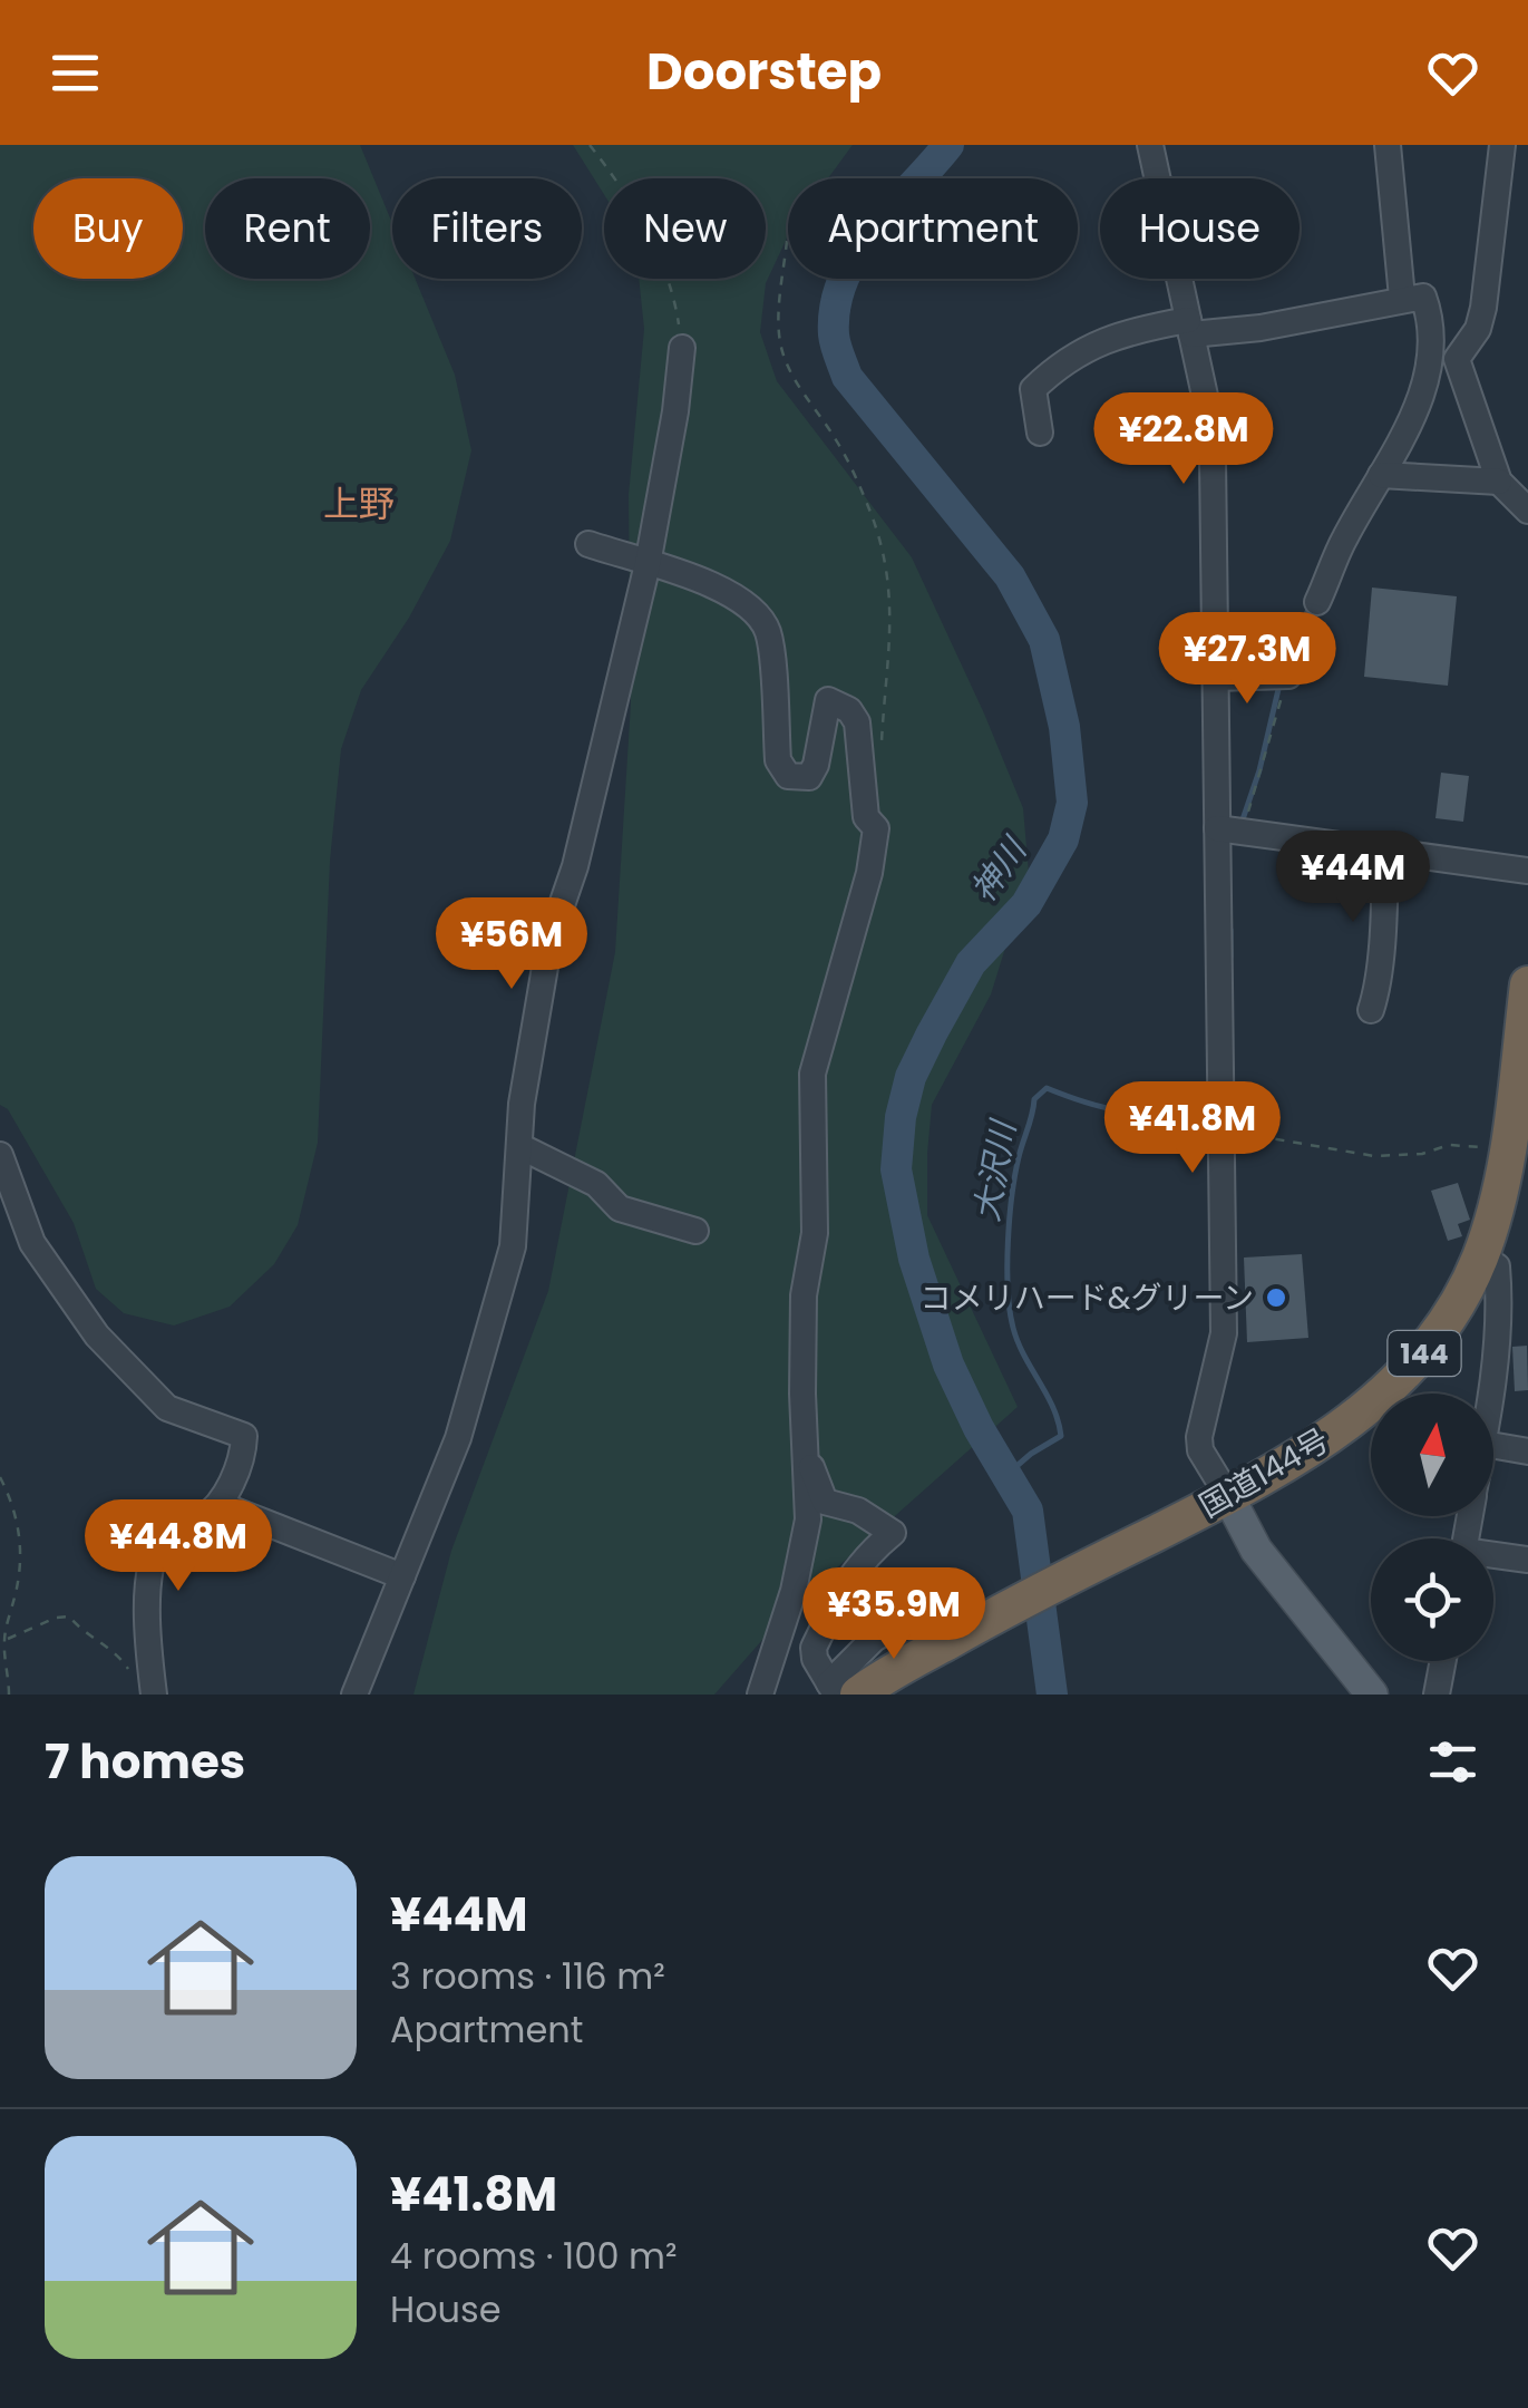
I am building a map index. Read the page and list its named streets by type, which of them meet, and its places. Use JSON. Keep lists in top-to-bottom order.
{
  "streets": {
    "highway": ["144", "国道144号"]
  },
  "districts": ["上野"],
  "water": ["神川", "大沢川"],
  "places": ["コメリハード&グリーン"],
  "north": "top",
  "page": {
    "header": "Doorstep",
    "chip": [
      "Buy",
      "Rent",
      "Filters",
      "New",
      "Apartment",
      "House"
    ],
    "price": [
      "¥22.8M",
      "¥27.3M",
      "¥44M",
      "¥56M",
      "¥41.8M",
      "¥44.8M",
      "¥35.9M"
    ],
    "heading": "7 homes",
    "list": [
      {
        "name": "¥44M",
        "note": "3 rooms · 116 m² · Apartment"
      },
      {
        "name": "¥41.8M",
        "note": "4 rooms · 100 m² · House"
      }
    ]
  }
}
